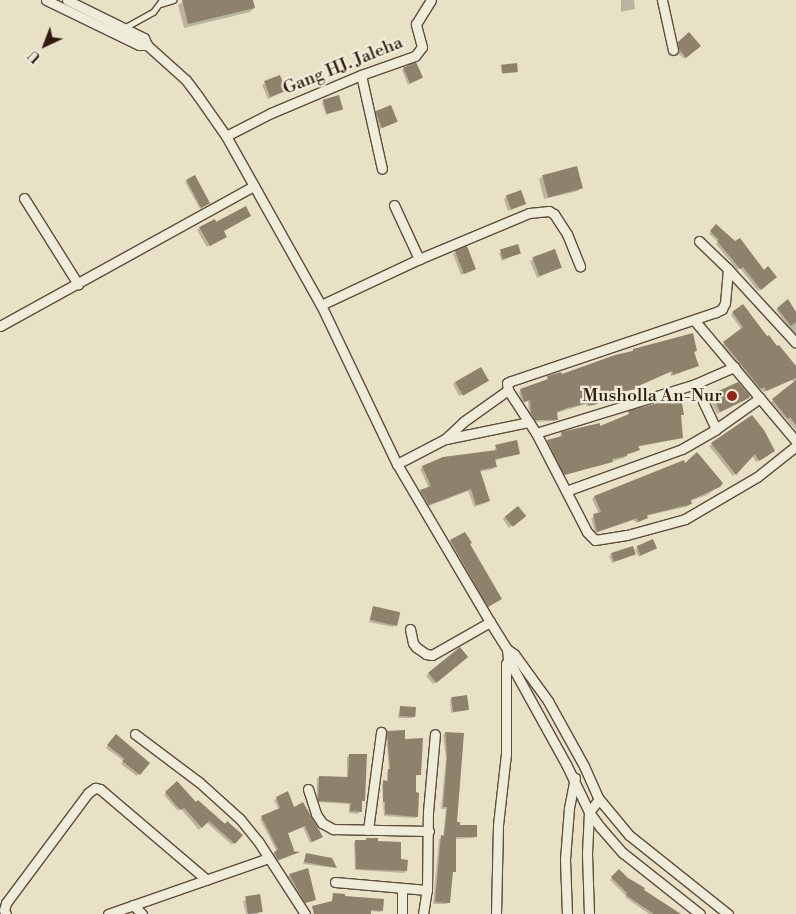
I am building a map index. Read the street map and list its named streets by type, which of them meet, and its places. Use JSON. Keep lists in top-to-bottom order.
{
  "streets": {
    "street": ["Gang HJ. Jaleha"]
  },
  "places": ["Musholla An-Nur"],
  "north": "bottom left"
}
